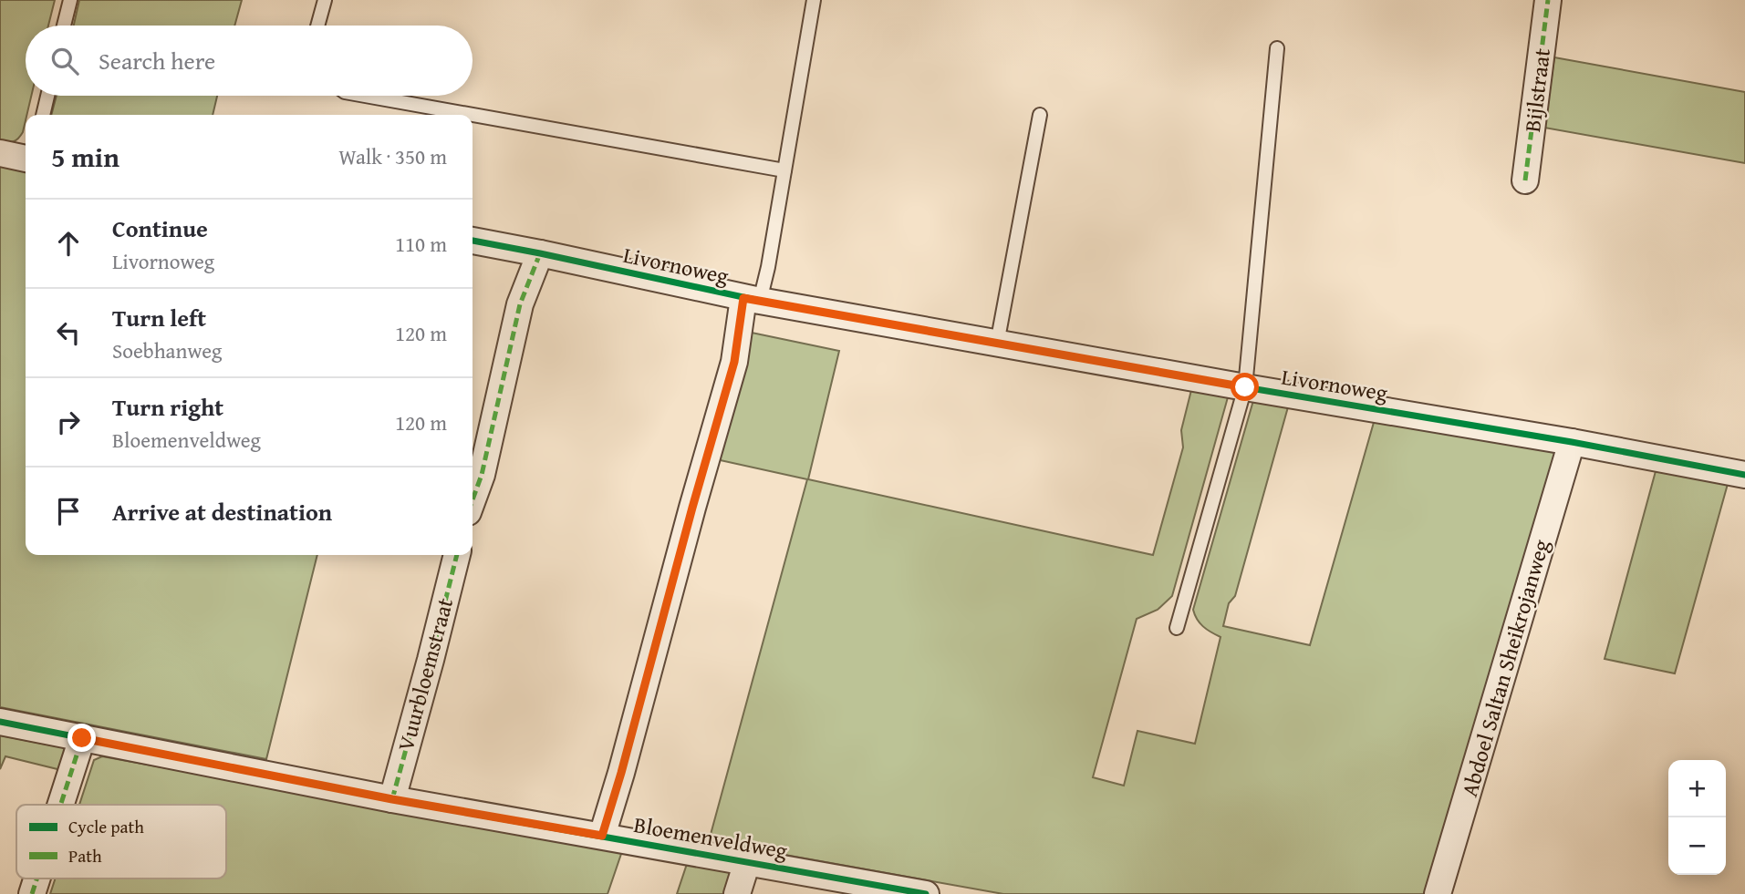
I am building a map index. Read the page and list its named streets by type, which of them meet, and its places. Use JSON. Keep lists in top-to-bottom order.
{
  "streets": {
    "street": [
      "Bijlstraat",
      "Livornoweg",
      "Abdoel Saltan Sheikrojanweg",
      "Vuurbloemstraat",
      "Bloemenveldweg"
    ]
  },
  "crossings": [
    ["Livornoweg", "Abdoel Saltan Sheikrojanweg"],
    ["Vuurbloemstraat", "Bloemenveldweg"]
  ],
  "legend": ["Cycle path", "Path"],
  "page": {
    "search": "Search here",
    "heading": ["5 min", "Walk · 350 m"],
    "list": [
      ["Continue", "Livornoweg", "110 m"],
      ["Turn left", "Soebhanweg", "120 m"],
      ["Turn right", "Bloemenveldweg", "120 m"],
      "Arrive at destination"
    ],
    "map_buttons": ["+", "−"]
  }
}
